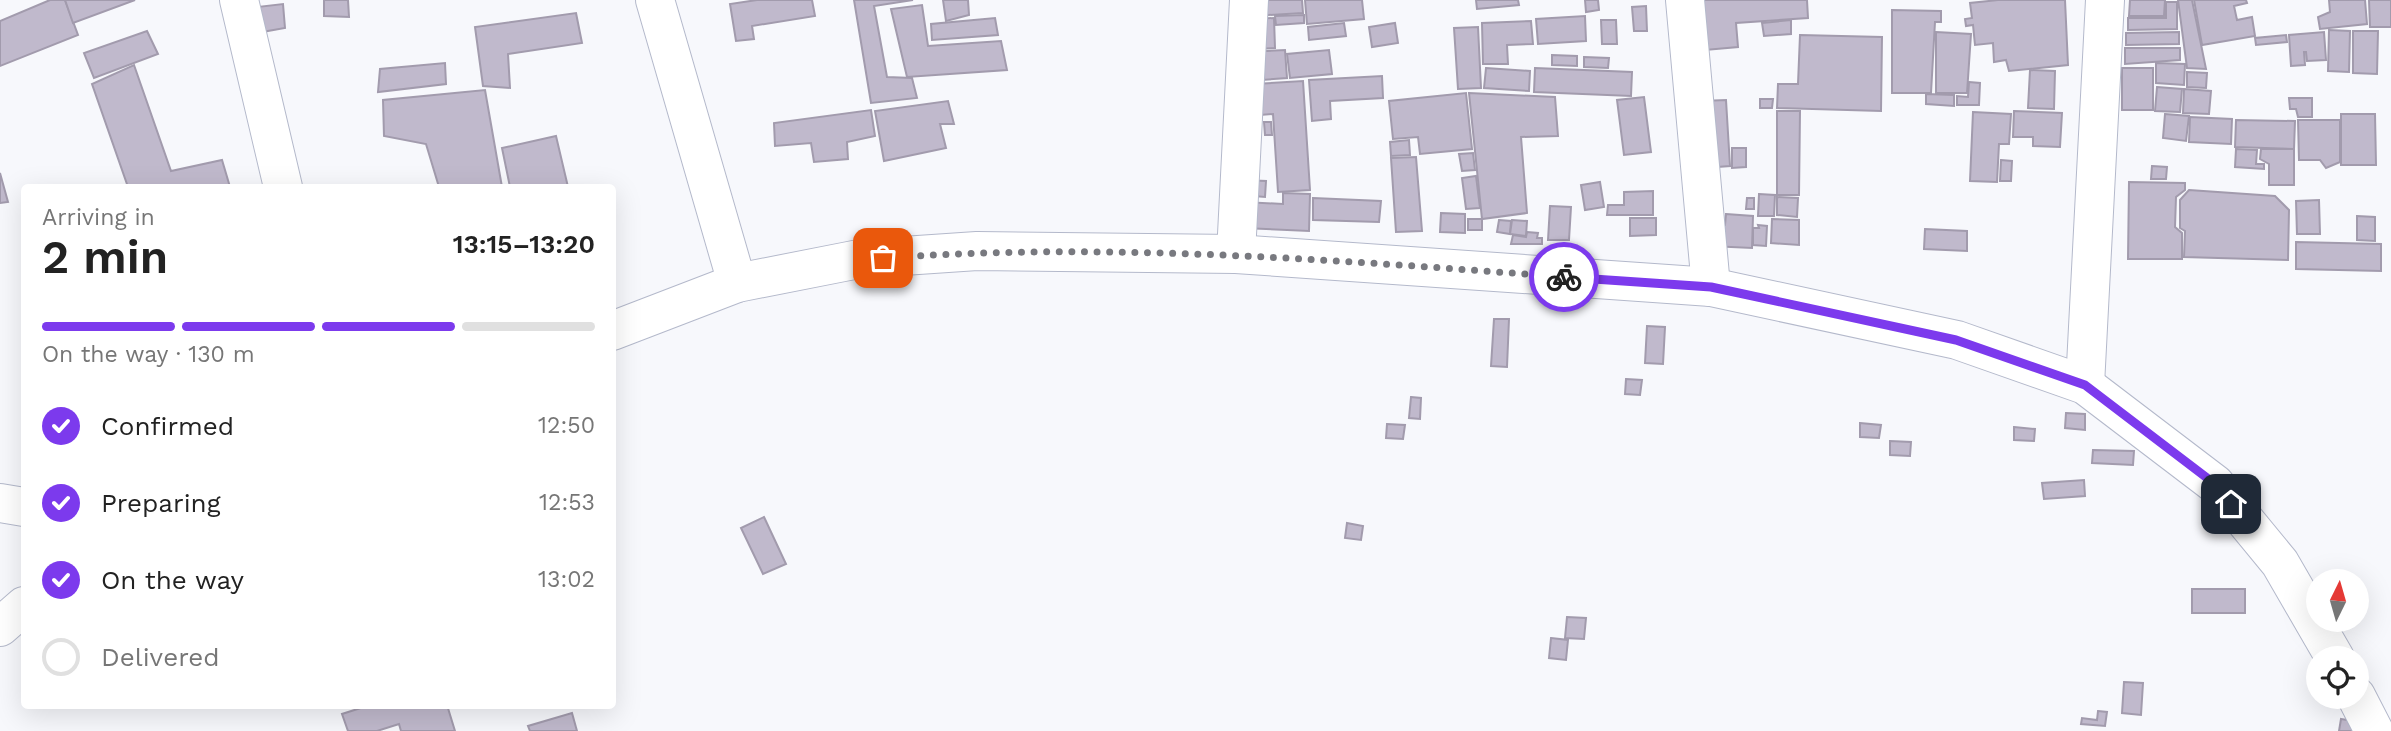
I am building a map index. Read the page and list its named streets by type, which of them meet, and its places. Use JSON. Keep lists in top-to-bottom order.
{
  "north": "top",
  "page": {
    "heading": ["2 min", "Arriving in", "13:15–13:20"],
    "bar": "On the way · 130 m",
    "list": [
      ["Confirmed", "12:50"],
      ["Preparing", "12:53"],
      ["On the way", "13:02"],
      "Delivered"
    ]
  }
}
